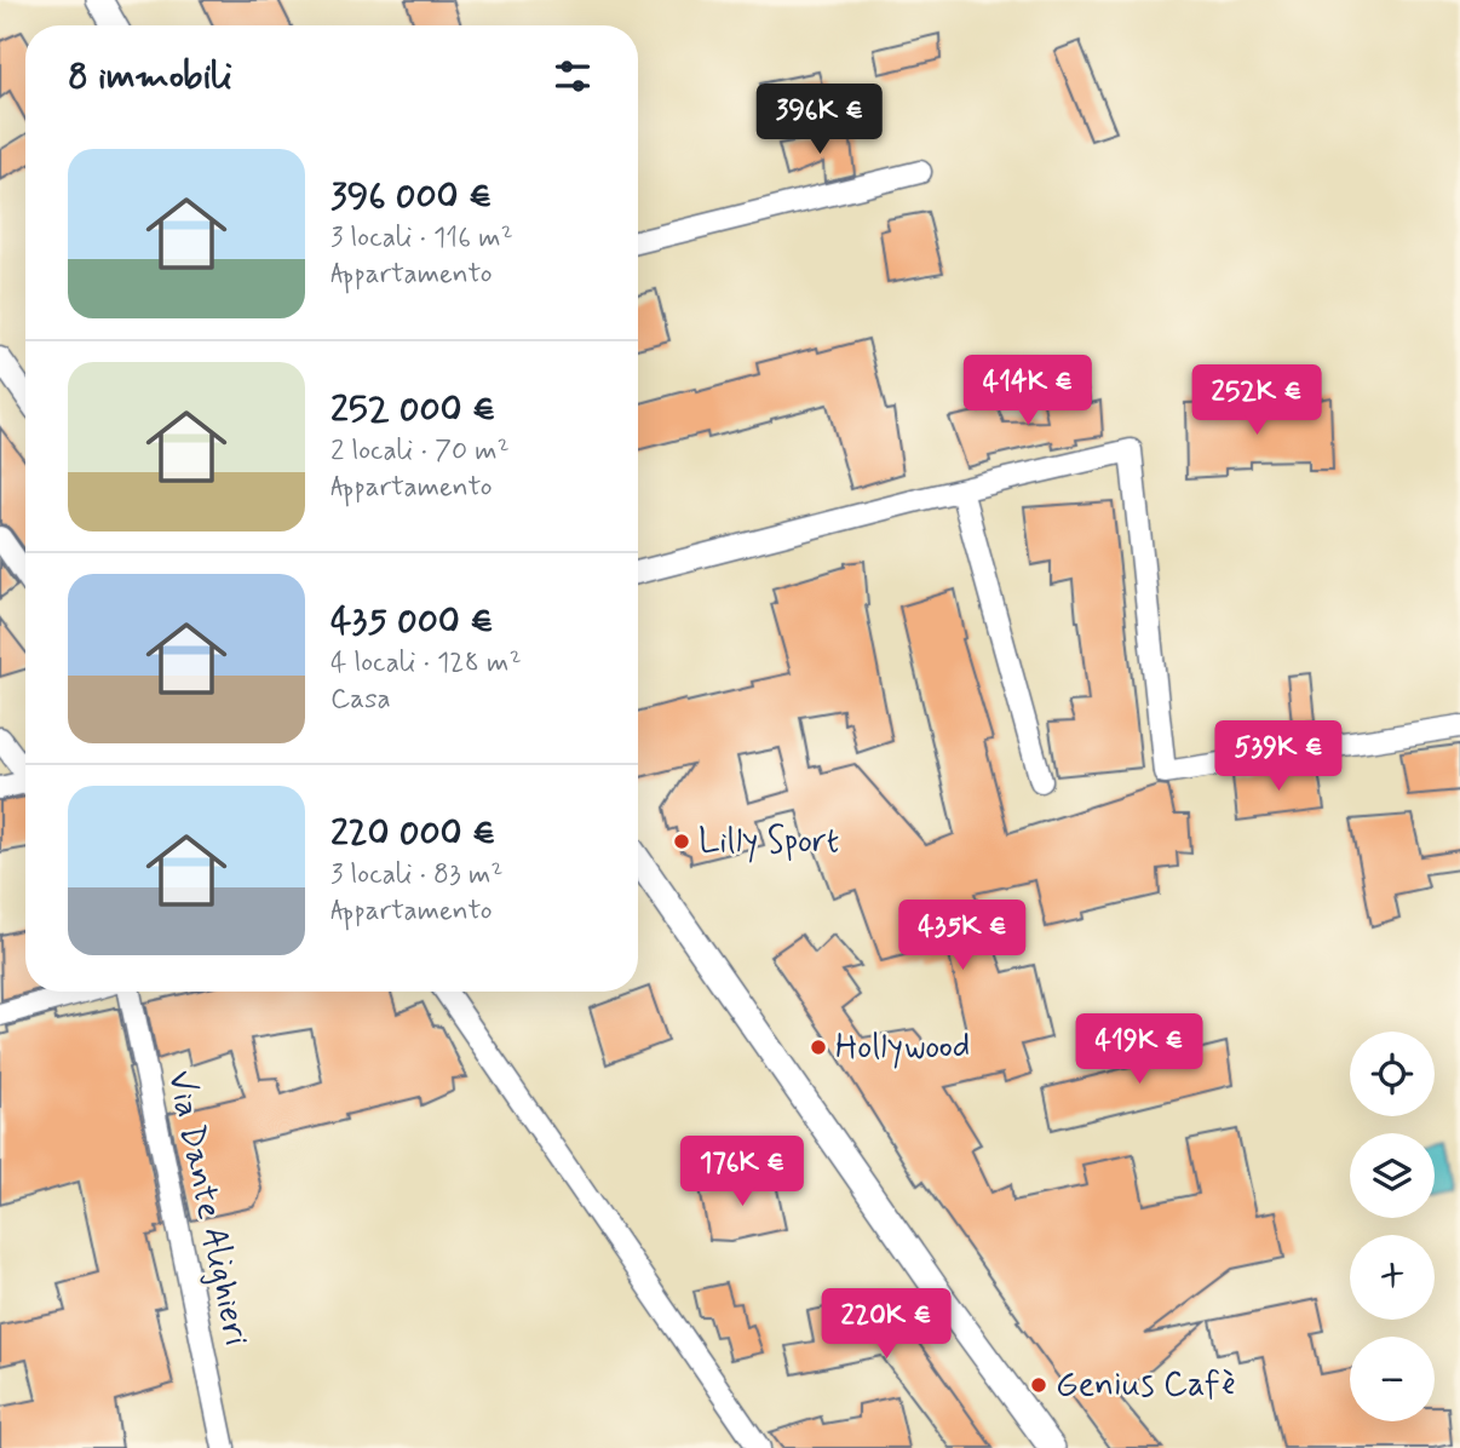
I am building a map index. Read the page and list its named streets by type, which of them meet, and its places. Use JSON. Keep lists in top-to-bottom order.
{
  "streets": {
    "street": ["Via Dante Alighieri"]
  },
  "places": ["Lilly Sport", "Hollywood", "Genius Cafè"],
  "page": {
    "heading": "8 immobili",
    "price": [
      "396K €",
      "414K €",
      "252K €",
      "539K €",
      "435K €",
      "419K €",
      "176K €",
      "220K €"
    ],
    "list": [
      {
        "name": "396 000 €",
        "note": "3 locali · 116 m² · Appartamento"
      },
      {
        "name": "252 000 €",
        "note": "2 locali · 70 m² · Appartamento"
      },
      {
        "name": "435 000 €",
        "note": "4 locali · 128 m² · Casa"
      },
      {
        "name": "220 000 €",
        "note": "3 locali · 83 m² · Appartamento"
      }
    ],
    "map_buttons": ["+", "−"]
  }
}
